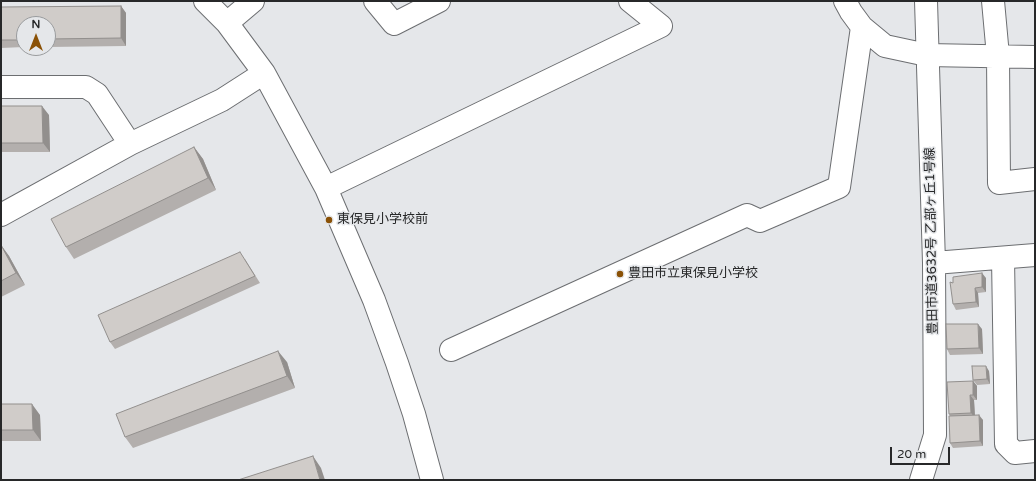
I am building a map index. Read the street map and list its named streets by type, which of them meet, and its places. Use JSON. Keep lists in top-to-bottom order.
{
  "streets": {
    "street": ["豊田市道3632号 乙部ヶ丘1号線"]
  },
  "places": ["東保見小学校前", "豊田市立東保見小学校"],
  "scale_bar": "20 m",
  "north": "top"
}
